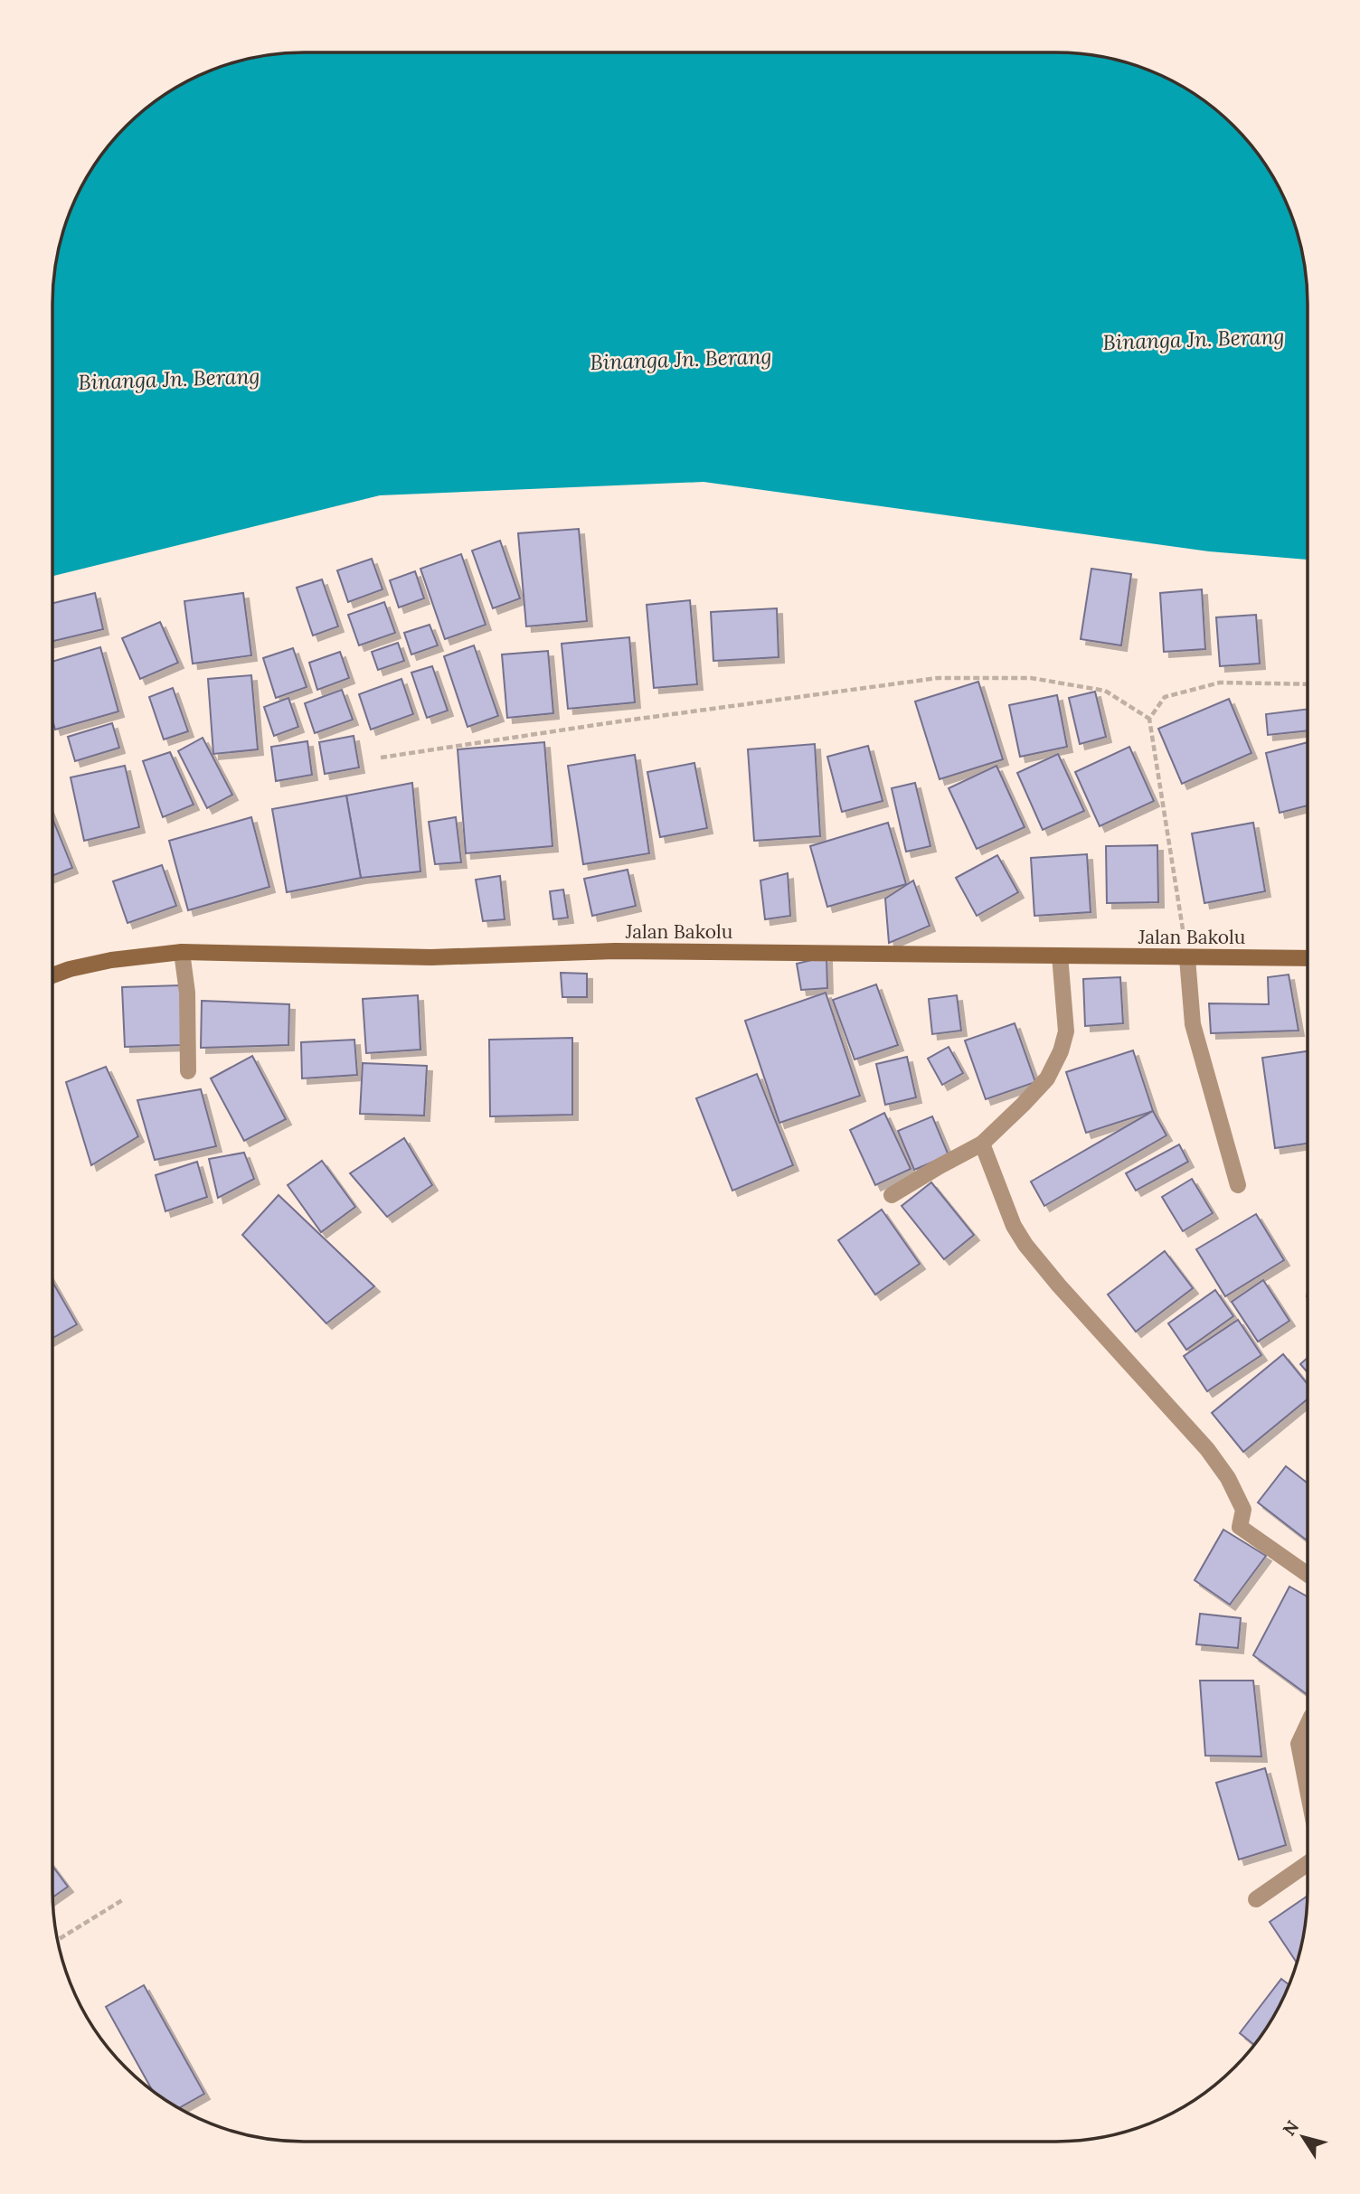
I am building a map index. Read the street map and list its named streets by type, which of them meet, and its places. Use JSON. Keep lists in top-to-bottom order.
{
  "streets": {
    "main road": ["Jalan Bakolu"]
  },
  "water": ["Binanga Jn. Berang"],
  "north": "top left"
}
